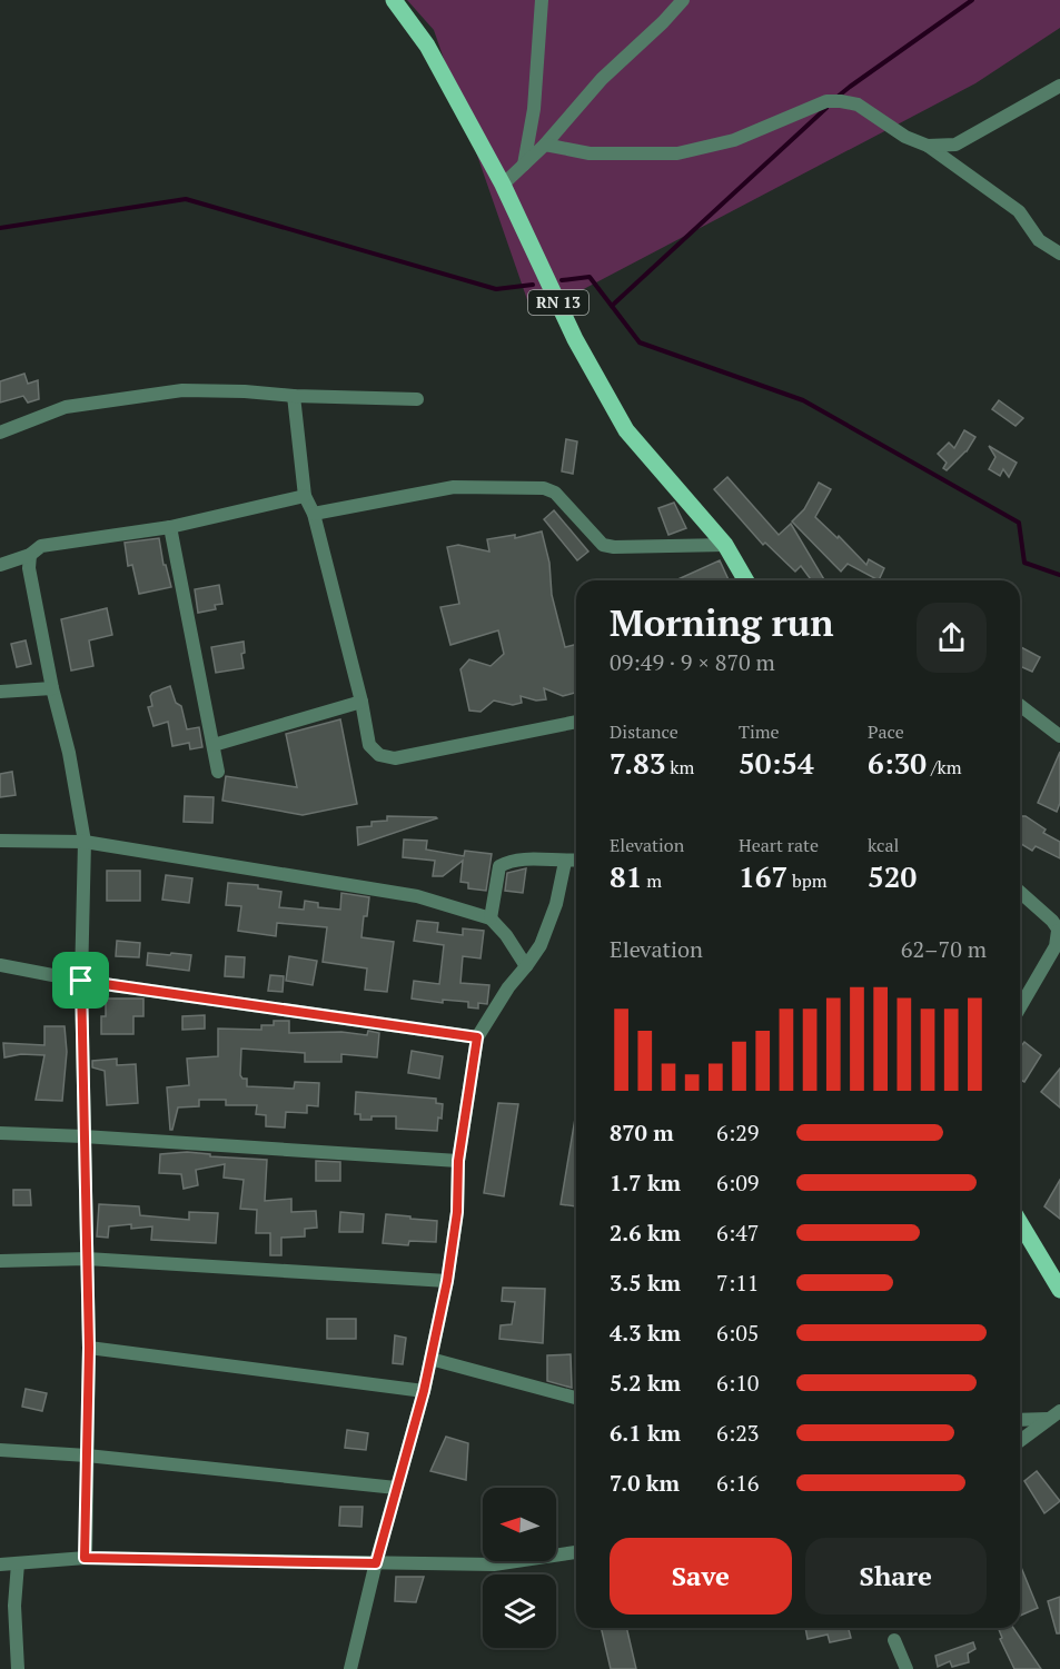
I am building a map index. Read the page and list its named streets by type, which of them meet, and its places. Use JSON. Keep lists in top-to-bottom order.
{
  "streets": {
    "main road": ["RN 13"]
  },
  "north": "left",
  "page": {
    "heading": ["Morning run", "09:49 · 9 × 870 m"],
    "stats": [
      ["Distance", "7.83 km"],
      ["Time", "50:54"],
      ["Pace", "6:30 /km"],
      ["Elevation", "81 m"],
      ["Heart rate", "167 bpm"],
      ["kcal", "520"]
    ],
    "chart": ["Elevation", "62–70 m"],
    "list": [
      {
        "name": "870 m",
        "note": "6:29"
      },
      {
        "name": "1.7 km",
        "note": "6:09"
      },
      {
        "name": "2.6 km",
        "note": "6:47"
      },
      {
        "name": "3.5 km",
        "note": "7:11"
      },
      {
        "name": "4.3 km",
        "note": "6:05"
      },
      {
        "name": "5.2 km",
        "note": "6:10"
      },
      {
        "name": "6.1 km",
        "note": "6:23"
      },
      {
        "name": "7.0 km",
        "note": "6:16"
      }
    ],
    "buttons": ["Save", "Share"]
  }
}
